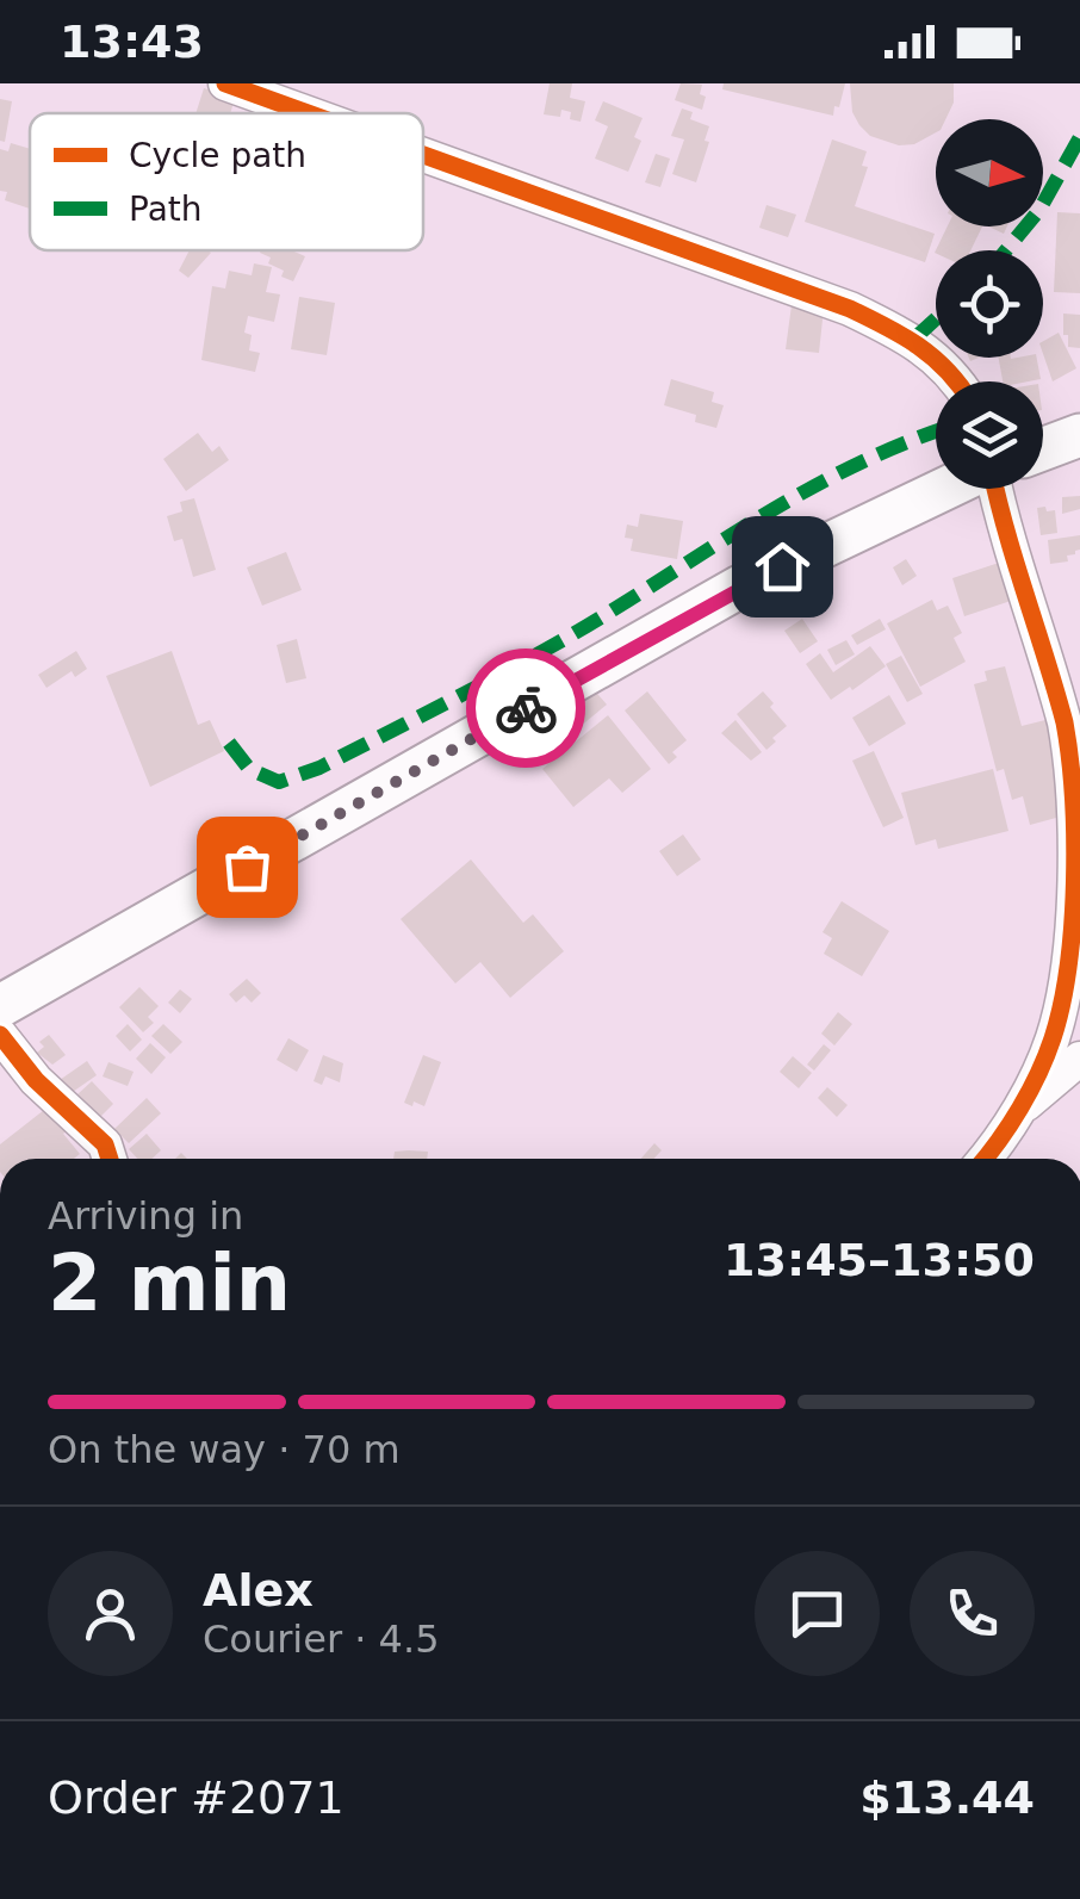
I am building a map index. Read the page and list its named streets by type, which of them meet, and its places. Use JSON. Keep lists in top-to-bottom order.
{
  "legend": ["Cycle path", "Path"],
  "north": "right",
  "page": {
    "status": "13:43",
    "heading": ["2 min", "Arriving in", "13:45–13:50"],
    "panel": [
      "Alex",
      "Courier · 4.5",
      "Order #2071",
      "$13.44"
    ],
    "bar": "On the way · 70 m"
  }
}
